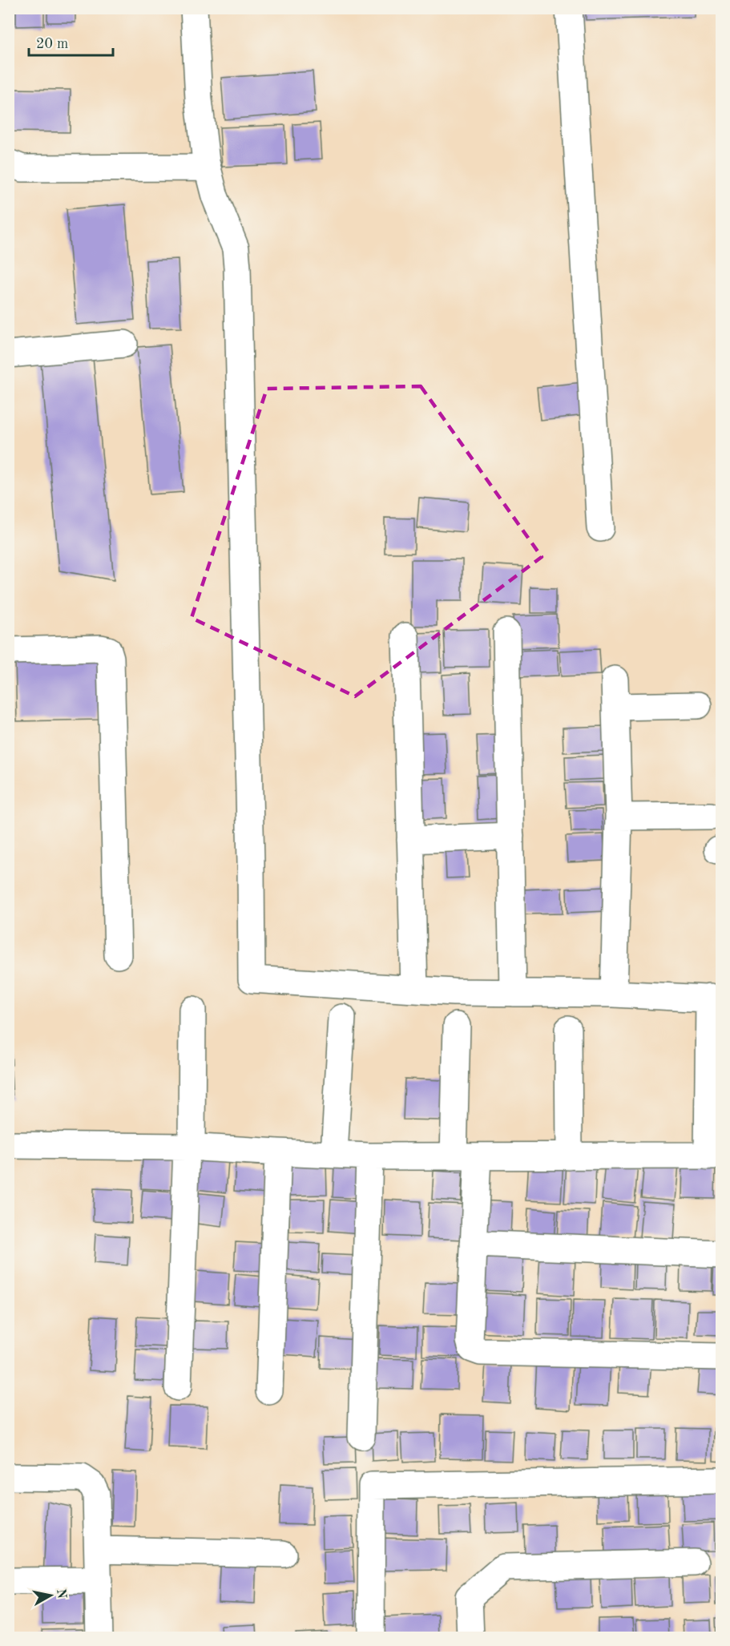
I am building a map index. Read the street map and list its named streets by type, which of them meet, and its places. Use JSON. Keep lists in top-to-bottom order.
{
  "scale_bar": "20 m",
  "north": "right"
}
